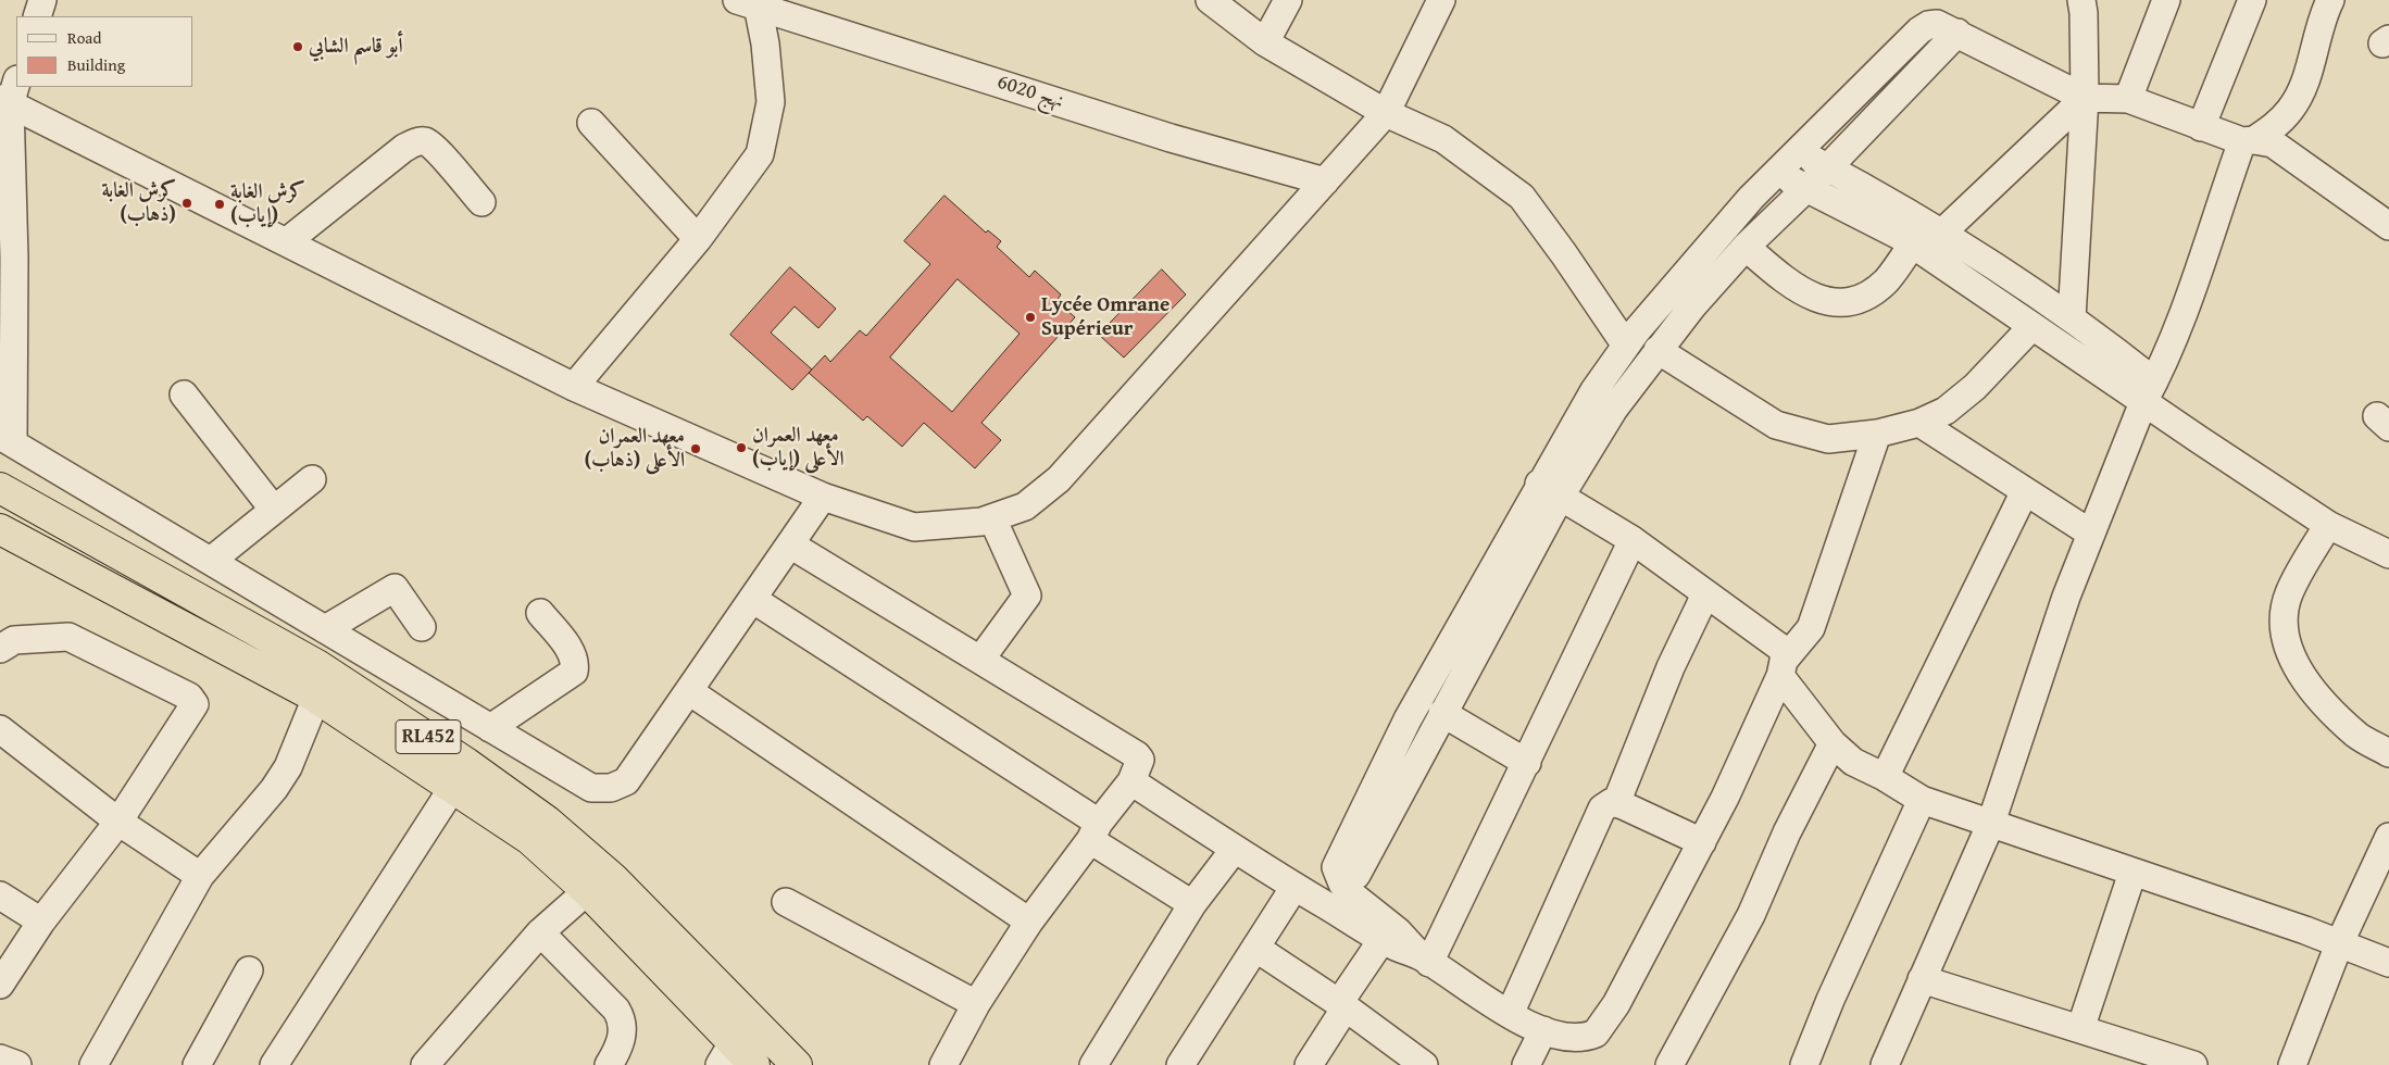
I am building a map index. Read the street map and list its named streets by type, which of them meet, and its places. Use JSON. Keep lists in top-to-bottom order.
{
  "streets": {
    "highway": ["RL452"],
    "street": ["نهج 6020"]
  },
  "places": [
    "أبو قاسم الشابي",
    "كرش الغابة (ذهاب)",
    "كرش الغابة (إياب)",
    "Lycée Omrane Supérieur",
    "معهد العمران الأعلى (إياب)",
    "معهد العمران الأعلى (ذهاب)"
  ],
  "legend": ["Road", "Building"]
}
